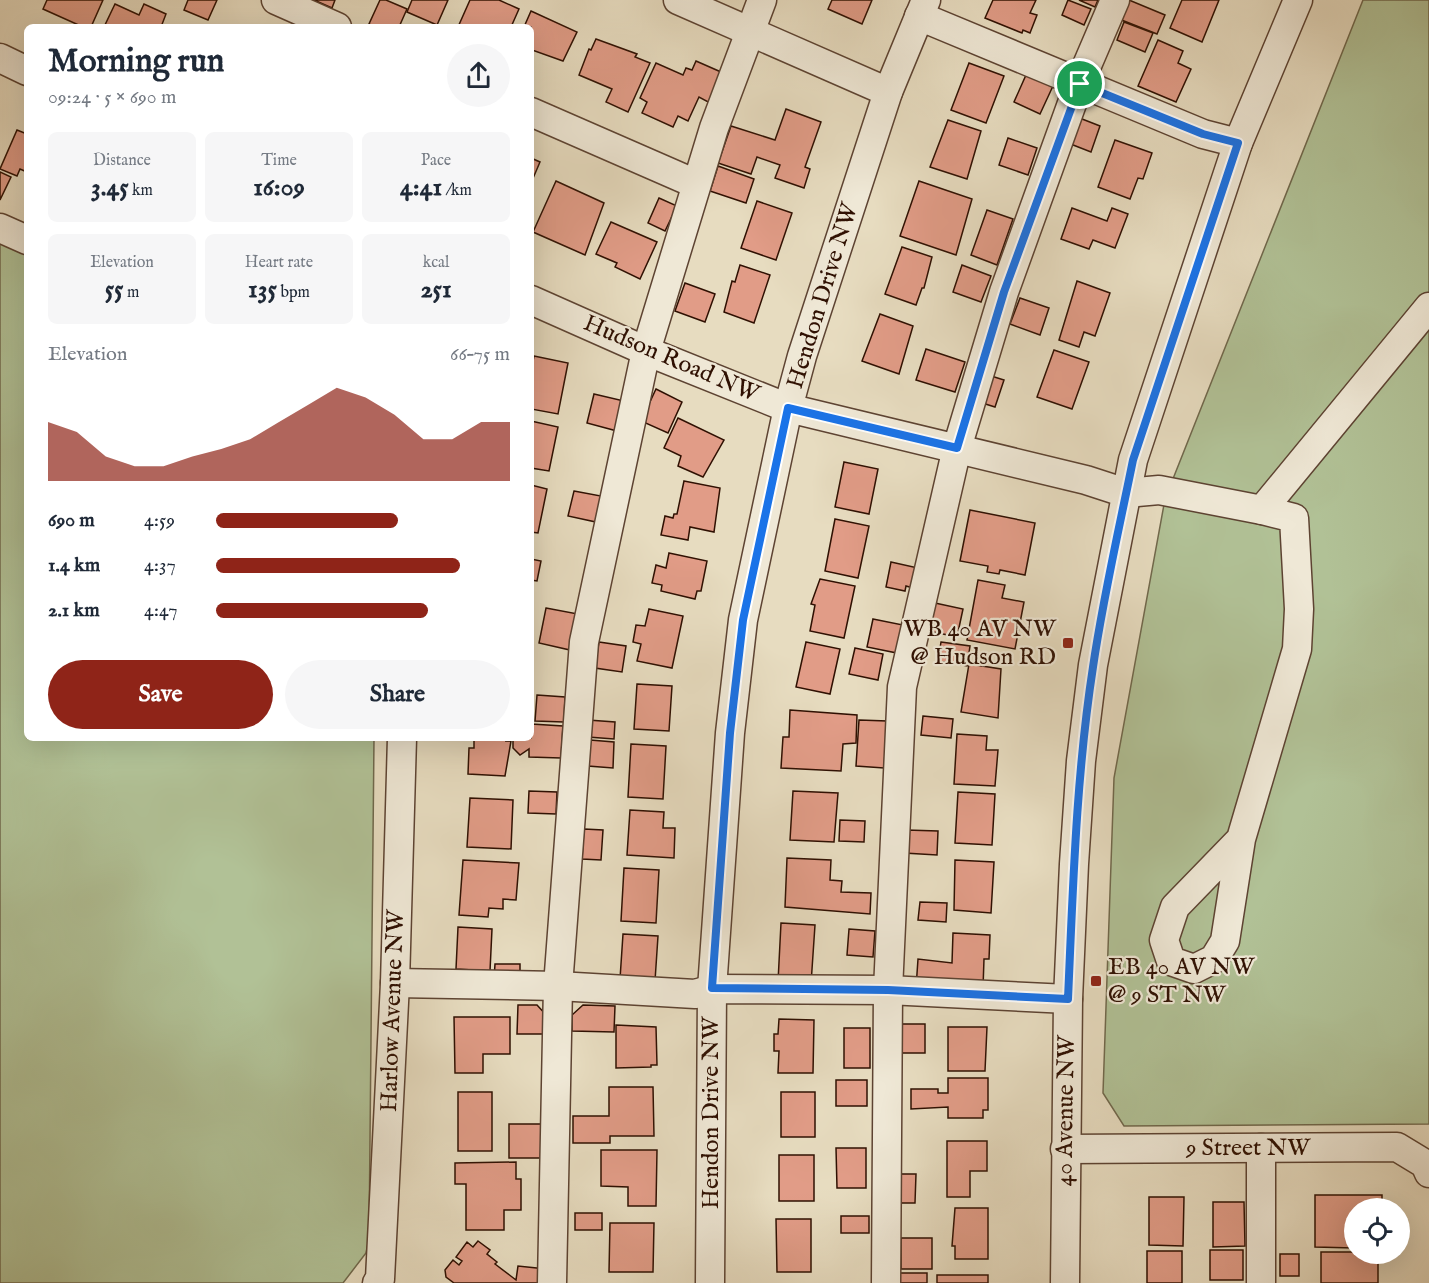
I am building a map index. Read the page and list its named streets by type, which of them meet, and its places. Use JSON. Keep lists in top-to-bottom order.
{
  "streets": {
    "street": [
      "Hendon Drive NW",
      "Hudson Road NW",
      "Harlow Avenue NW",
      "40 Avenue NW",
      "9 Street NW"
    ]
  },
  "crossings": [
    ["Hendon Drive NW", "Hudson Road NW"],
    ["Hudson Road NW", "40 Avenue NW"],
    ["40 Avenue NW", "9 Street NW"]
  ],
  "places": {
    "transit": ["WB 40 AV NW @ Hudson RD", "EB 40 AV NW @ 9 ST NW"]
  },
  "page": {
    "heading": ["Morning run", "09:24 · 5 × 690 m"],
    "stats": [
      ["Distance", "3.45 km"],
      ["Time", "16:09"],
      ["Pace", "4:41 /km"],
      ["Elevation", "55 m"],
      ["Heart rate", "135 bpm"],
      ["kcal", "251"]
    ],
    "chart": ["Elevation", "66–75 m"],
    "list": [
      {
        "name": "690 m",
        "note": "4:59"
      },
      {
        "name": "1.4 km",
        "note": "4:37"
      },
      {
        "name": "2.1 km",
        "note": "4:47"
      }
    ],
    "buttons": ["Save", "Share"]
  }
}
